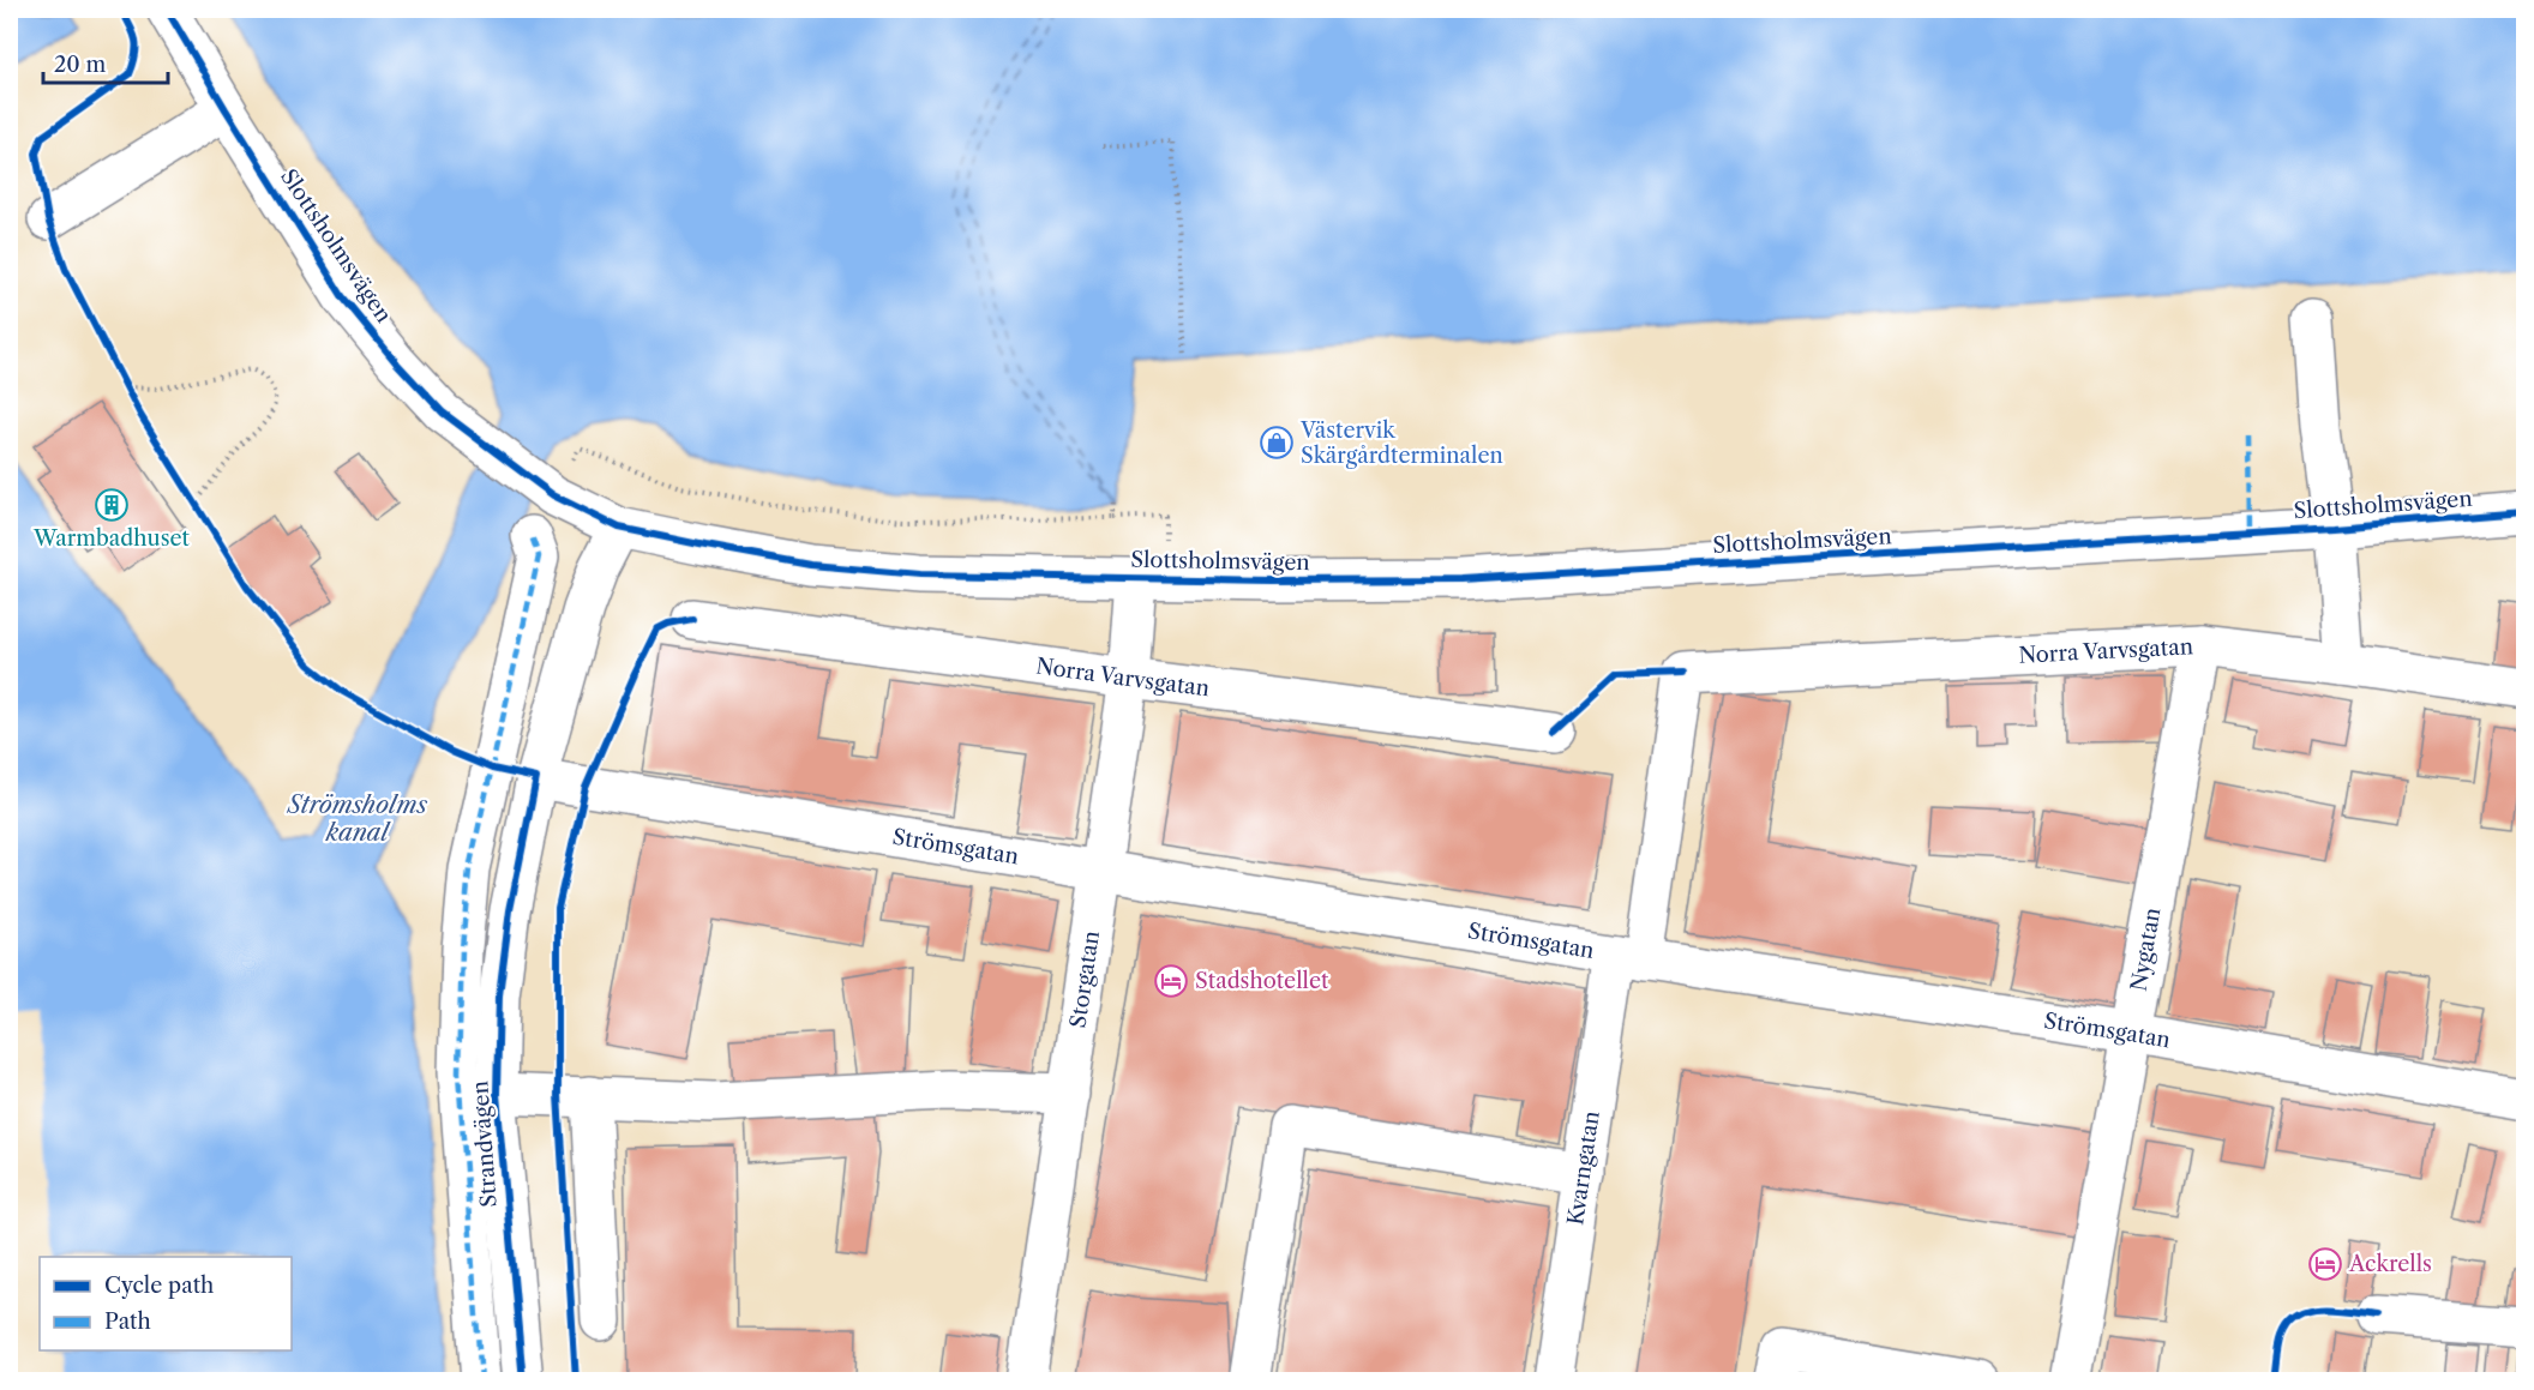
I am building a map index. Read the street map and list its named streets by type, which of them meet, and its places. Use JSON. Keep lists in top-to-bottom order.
{
  "streets": {
    "street": [
      "Slottsholmsvägen",
      "Norra Varvsgatan",
      "Strömsgatan",
      "Nygatan",
      "Storgatan",
      "Strandvägen",
      "Kvarngatan"
    ]
  },
  "crossings": [
    ["Slottsholmsvägen", "Storgatan"],
    ["Slottsholmsvägen", "Strandvägen"],
    ["Norra Varvsgatan", "Nygatan"],
    ["Norra Varvsgatan", "Storgatan"],
    ["Norra Varvsgatan", "Kvarngatan"],
    ["Strömsgatan", "Nygatan"],
    ["Strömsgatan", "Storgatan"],
    ["Strömsgatan", "Strandvägen"],
    ["Strömsgatan", "Kvarngatan"]
  ],
  "water": ["Strömsholms kanal"],
  "places": {
    "shop": ["Västervik Skärgårdterminalen"],
    "building": ["Warmbadhuset"],
    "hotel": ["Stadshotellet", "Ackrells"]
  },
  "legend": ["Cycle path", "Path"],
  "scale_bar": "20 m"
}
